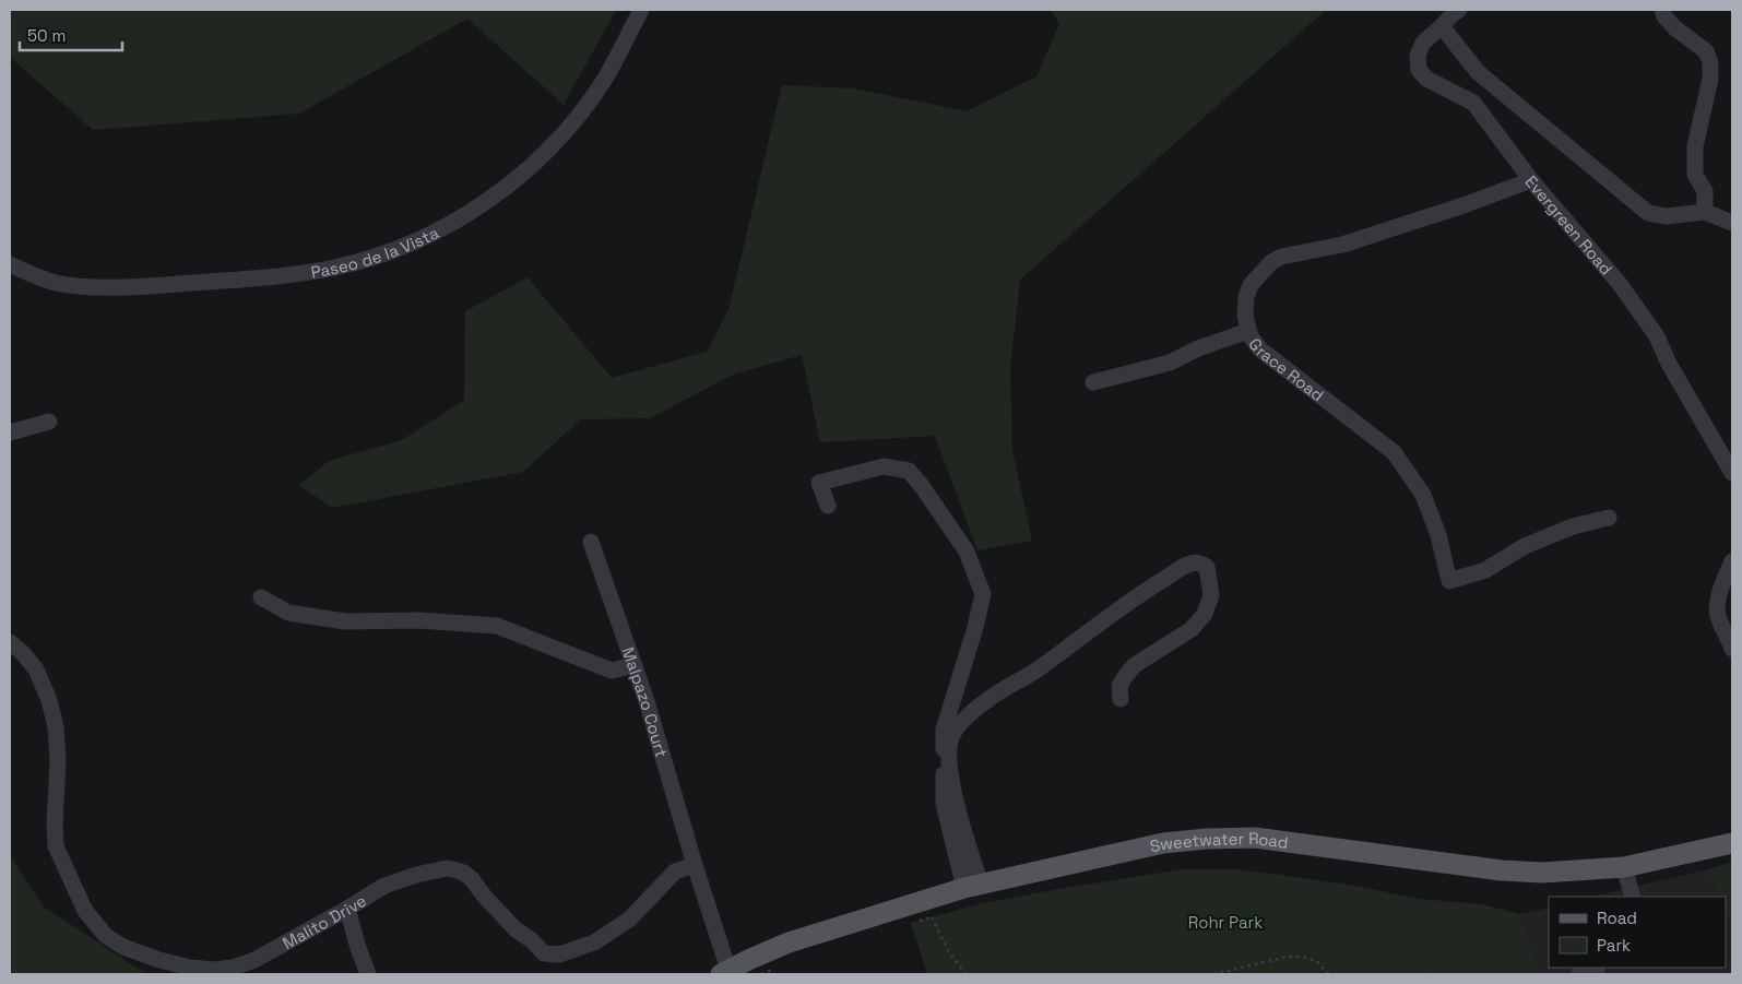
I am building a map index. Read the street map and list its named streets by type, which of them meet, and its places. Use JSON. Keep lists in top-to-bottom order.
{
  "streets": {
    "main road": ["Sweetwater Road"],
    "street": [
      "Evergreen Road",
      "Paseo de la Vista",
      "Grace Road",
      "Malpazo Court",
      "Malito Drive"
    ]
  },
  "crossings": [
    ["Evergreen Road", "Grace Road"],
    ["Malpazo Court", "Malito Drive"]
  ],
  "parks": ["Rohr Park"],
  "legend": ["Road", "Park"],
  "scale_bar": "50 m"
}
